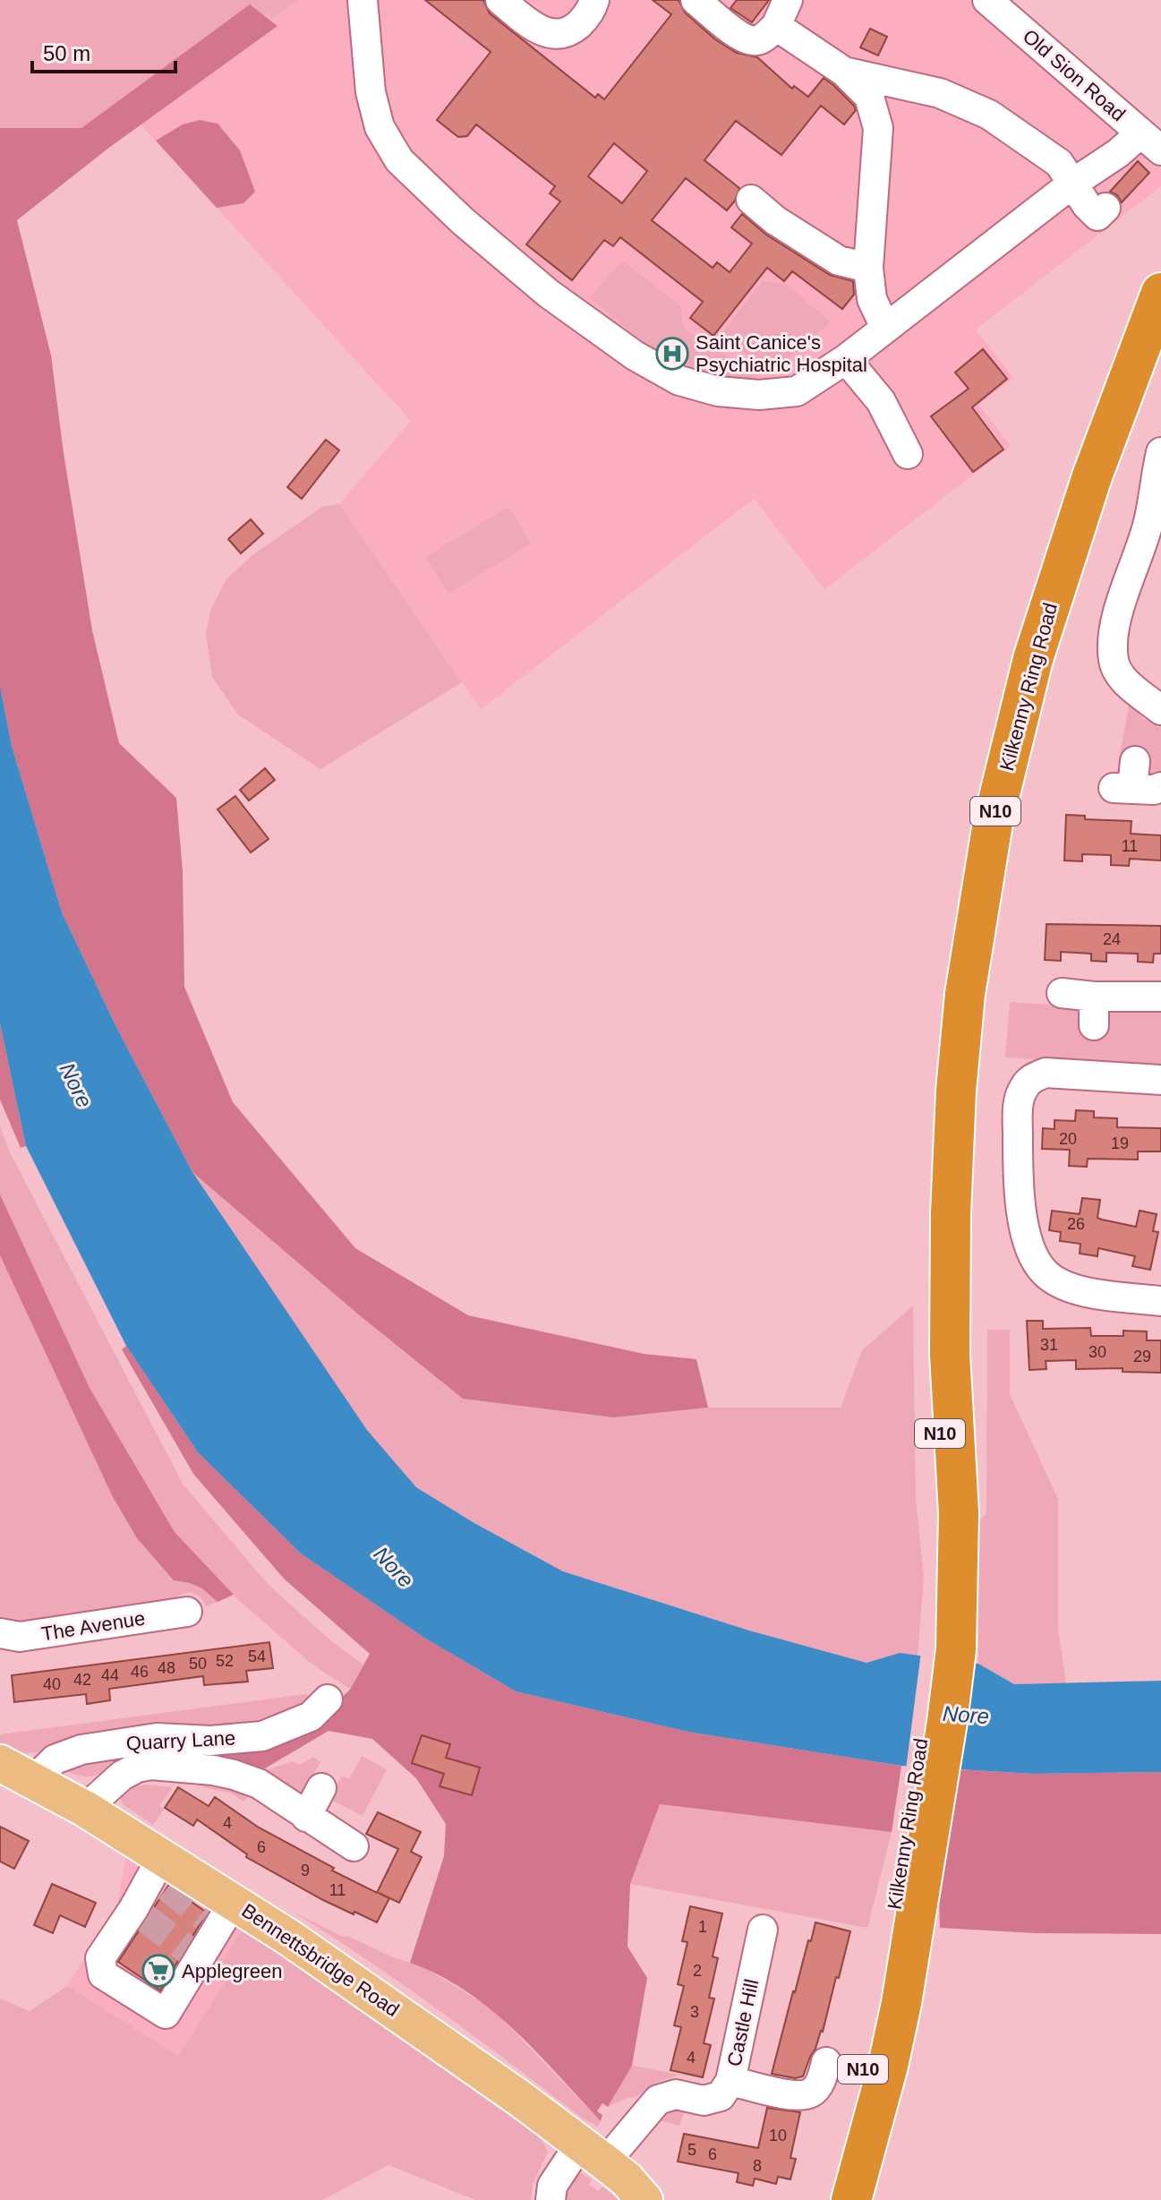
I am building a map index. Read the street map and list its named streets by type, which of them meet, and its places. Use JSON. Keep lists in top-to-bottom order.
{
  "streets": {
    "highway": ["Kilkenny Ring Road", "N10"],
    "main road": ["Bennettsbridge Road"],
    "street": [
      "Old Sion Road",
      "The Avenue",
      "Quarry Lane",
      "Castle Hill"
    ]
  },
  "crossings": [
    ["Quarry Lane", "Bennettsbridge Road"],
    ["Bennettsbridge Road", "Castle Hill"]
  ],
  "water": ["Nore"],
  "places": {
    "hospital": ["Saint Canice's Psychiatric Hospital"],
    "supermarket": ["Applegreen"]
  },
  "house_numbers": [
    "11",
    "24",
    "20",
    "19",
    "26",
    "31",
    "30",
    "29",
    "54",
    "52",
    "50",
    "48",
    "46",
    "44",
    "42",
    "40",
    "4",
    "6",
    "9",
    "11",
    "1",
    "2",
    "3",
    "4",
    "10",
    "5",
    "6",
    "8"
  ],
  "scale_bar": "50 m"
}
